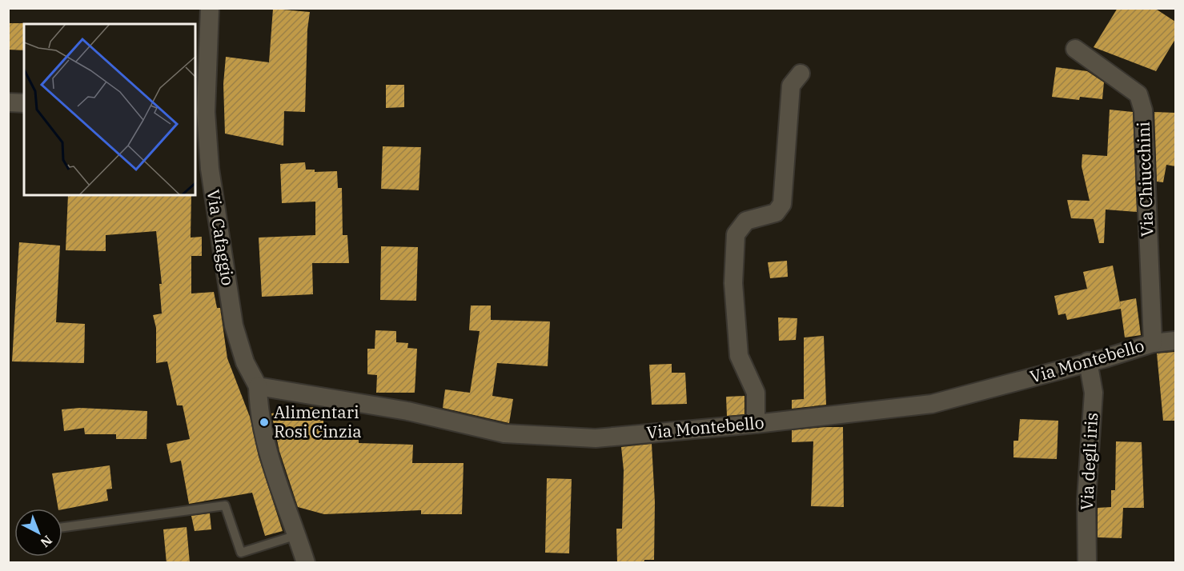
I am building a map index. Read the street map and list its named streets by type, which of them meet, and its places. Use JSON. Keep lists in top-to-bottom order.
{
  "streets": {
    "street": [
      "Via Chiucchini",
      "Via Cafaggio",
      "Via Montebello",
      "Via degli iris"
    ]
  },
  "crossings": [
    ["Via Chiucchini", "Via Montebello"],
    ["Via Cafaggio", "Via Montebello"],
    ["Via Montebello", "Via degli iris"]
  ],
  "places": ["Alimentari Rosi Cinzia"],
  "north": "bottom right"
}
